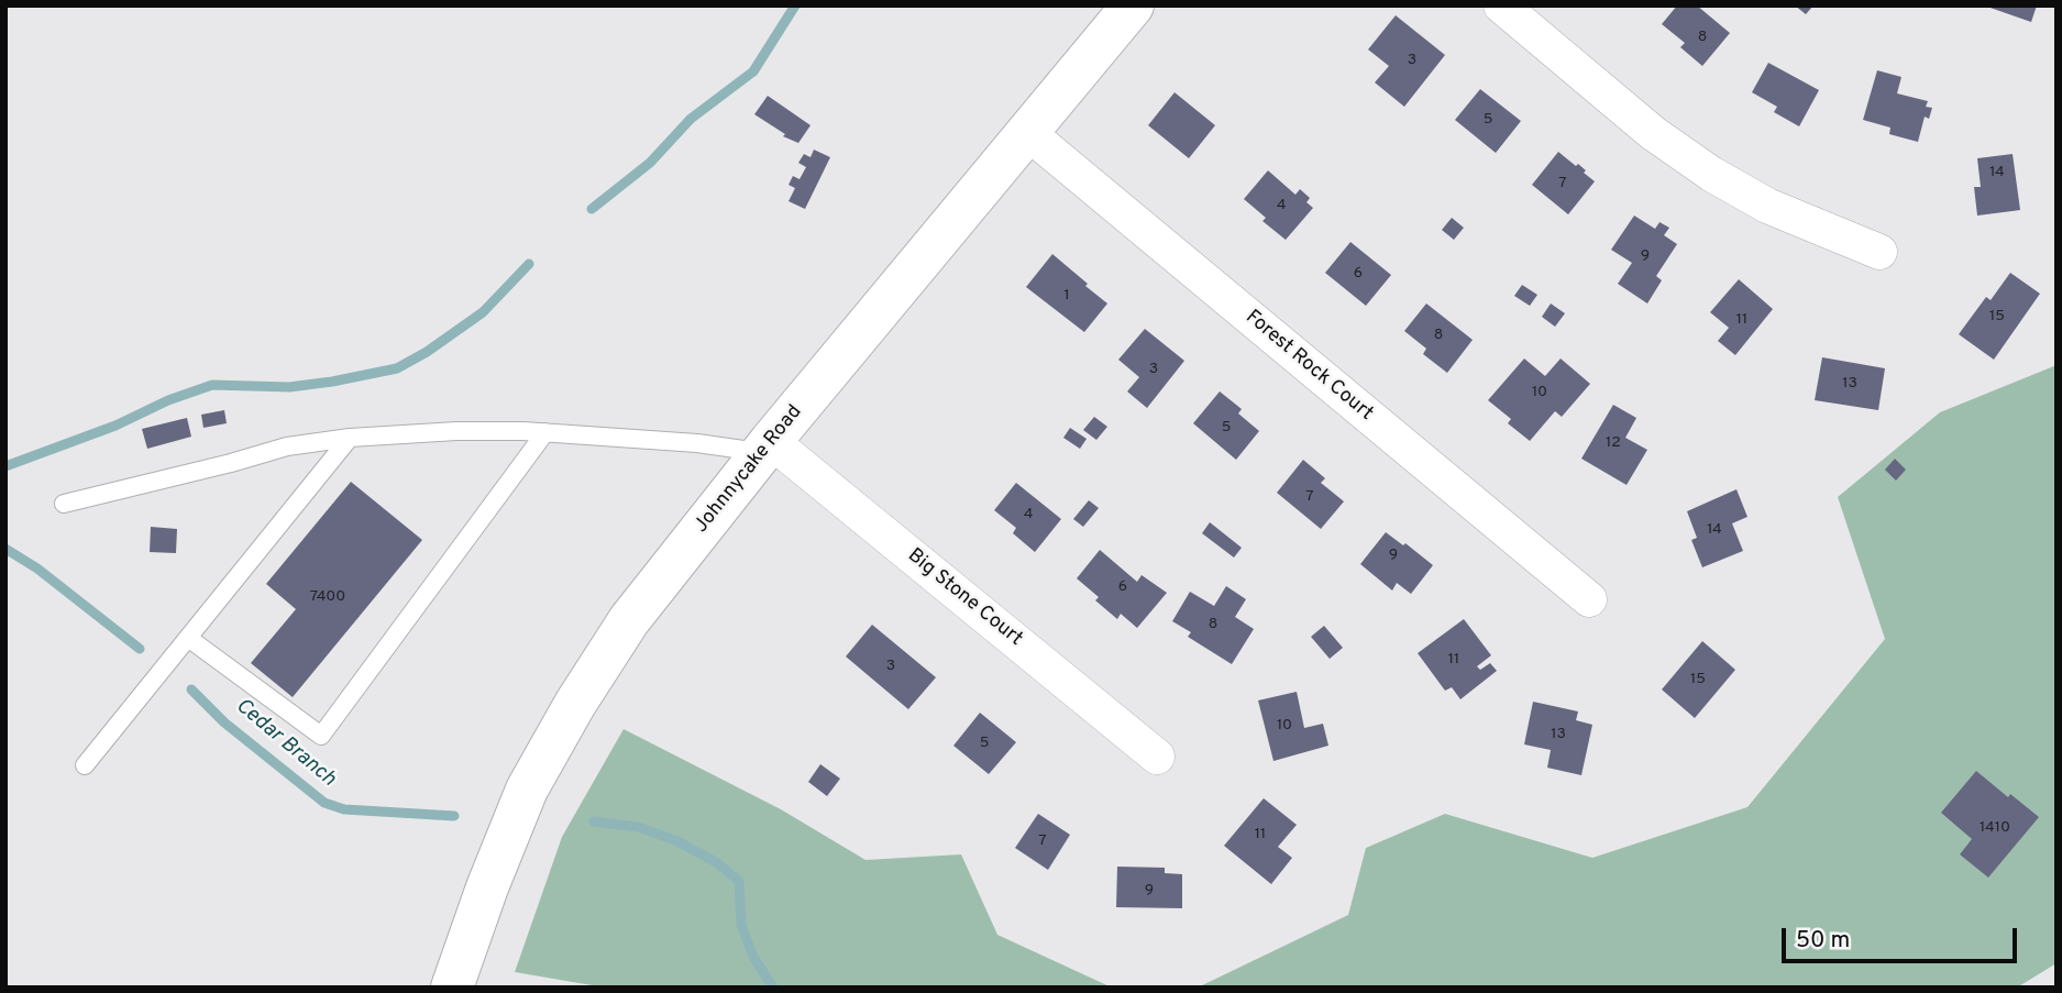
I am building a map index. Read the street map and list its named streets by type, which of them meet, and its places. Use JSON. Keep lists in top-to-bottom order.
{
  "streets": {
    "street": ["Forest Rock Court", "Johnnycake Road", "Big Stone Court"]
  },
  "crossings": [
    ["Forest Rock Court", "Johnnycake Road"],
    ["Johnnycake Road", "Big Stone Court"]
  ],
  "water": ["Cedar Branch"],
  "house_numbers": [
    "8",
    "3",
    "5",
    "14",
    "7",
    "4",
    "9",
    "6",
    "1",
    "15",
    "11",
    "8",
    "3",
    "13",
    "10",
    "5",
    "12",
    "7",
    "4",
    "14",
    "9",
    "6",
    "7400",
    "8",
    "11",
    "3",
    "15",
    "10",
    "13",
    "5",
    "1410",
    "11",
    "7",
    "9"
  ],
  "scale_bar": "50 m"
}
